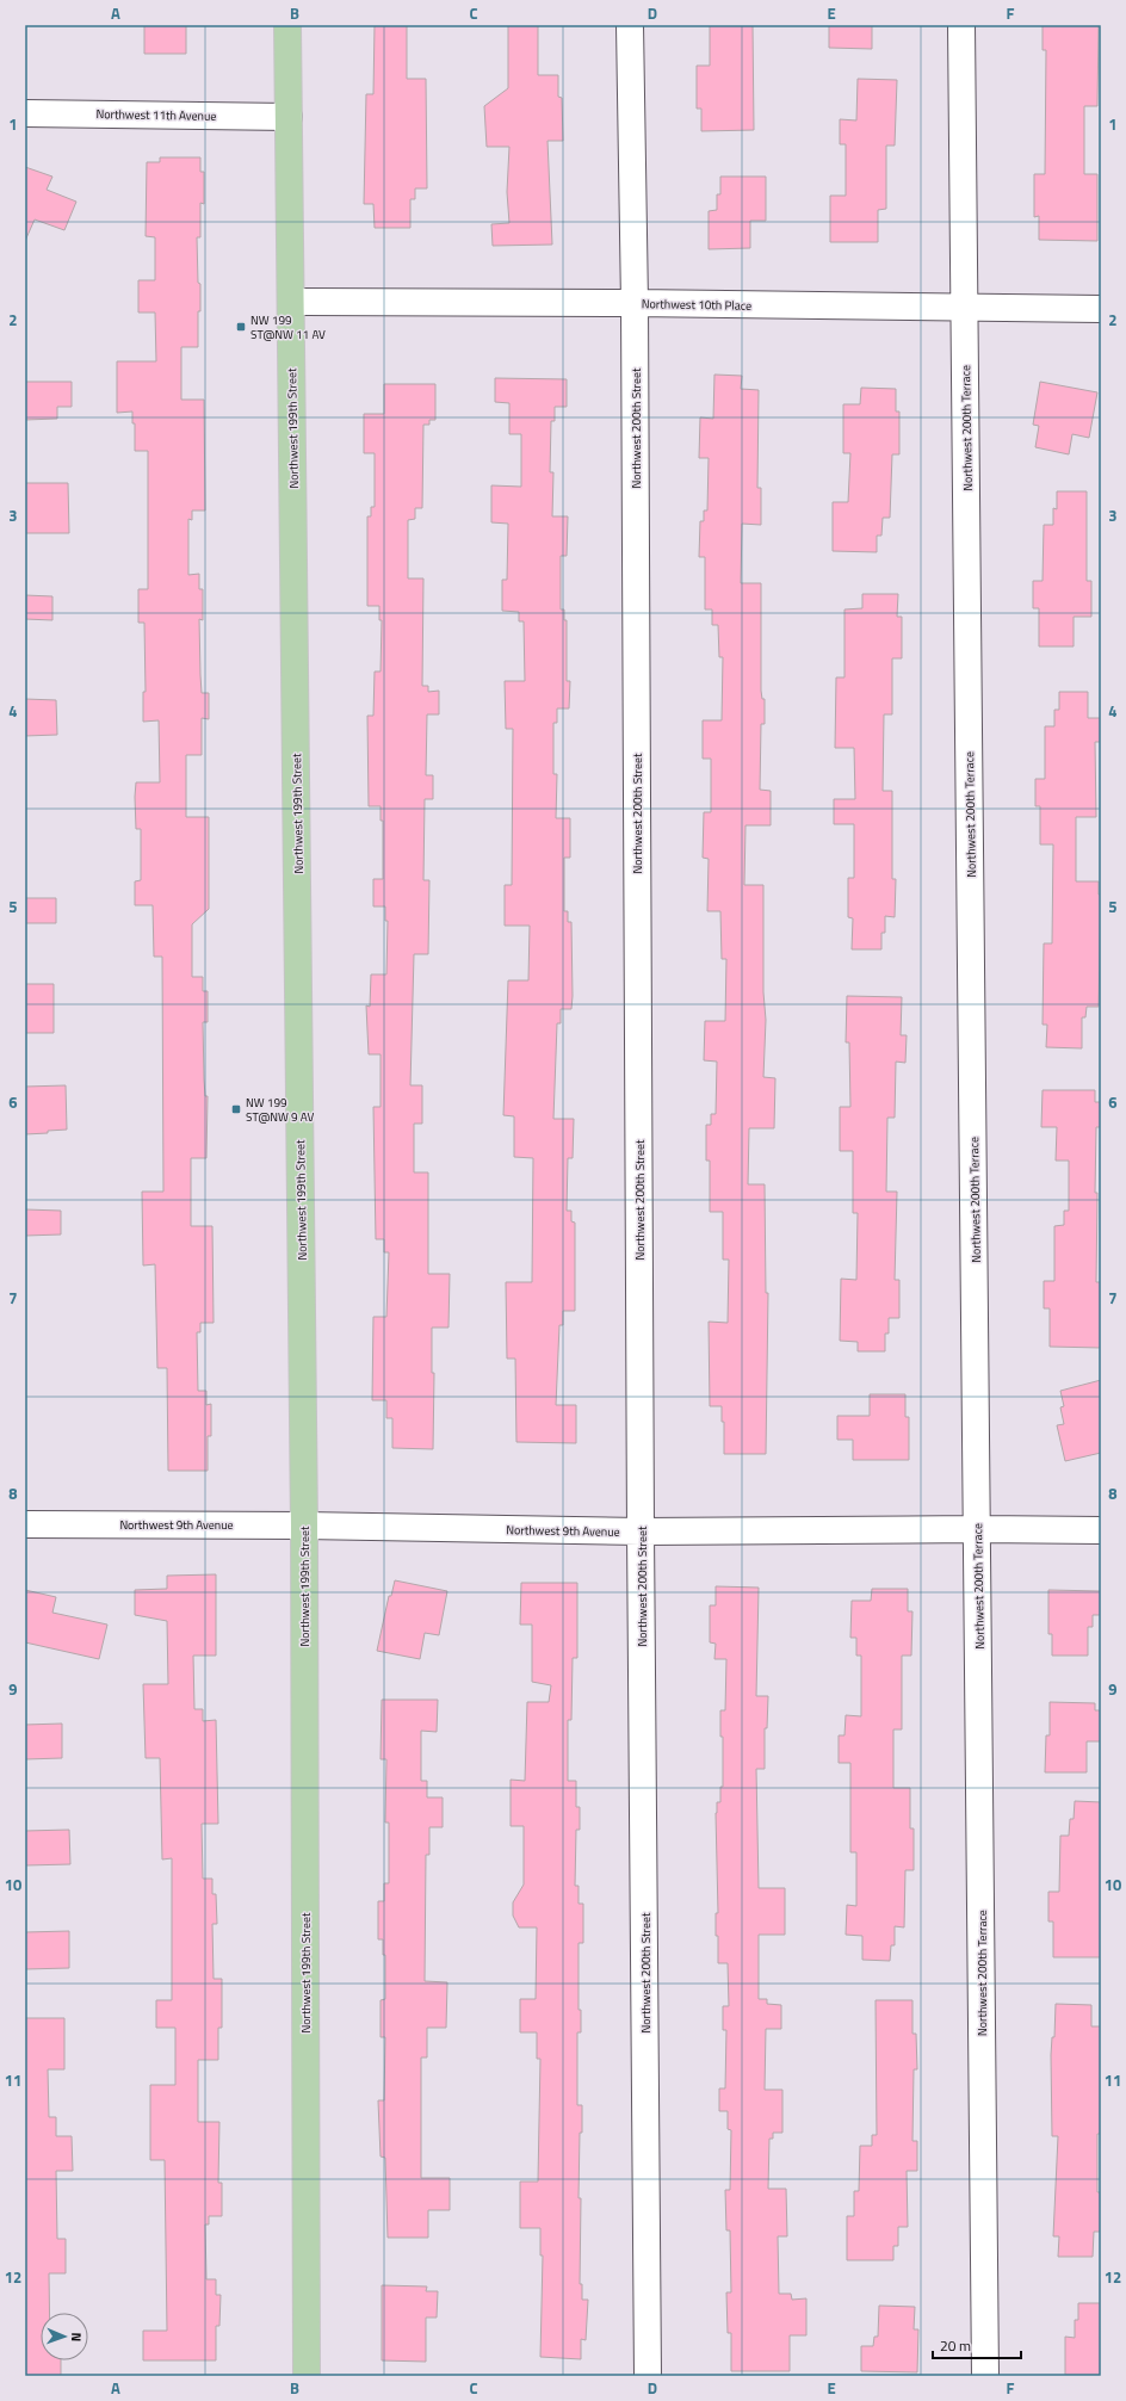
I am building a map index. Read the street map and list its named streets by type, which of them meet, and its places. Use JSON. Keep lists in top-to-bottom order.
{
  "streets": {
    "main road": ["Northwest 199th Street"],
    "street": [
      "Northwest 11th Avenue",
      "Northwest 10th Place",
      "Northwest 200th Street",
      "Northwest 200th Terrace",
      "Northwest 9th Avenue"
    ]
  },
  "crossings": [
    ["Northwest 11th Avenue", "Northwest 199th Street"],
    ["Northwest 10th Place", "Northwest 199th Street"],
    ["Northwest 10th Place", "Northwest 200th Street"],
    ["Northwest 10th Place", "Northwest 200th Terrace"],
    ["Northwest 199th Street", "Northwest 9th Avenue"],
    ["Northwest 200th Street", "Northwest 9th Avenue"],
    ["Northwest 200th Terrace", "Northwest 9th Avenue"]
  ],
  "places": {
    "transit": ["NW 199 ST@NW 11 AV", "NW 199 ST@NW 9 AV"]
  },
  "scale_bar": "20 m",
  "north": "right",
  "grid": {
    "columns": [
      "A",
      "B",
      "C",
      "D",
      "E",
      "F"
    ],
    "rows": [
      "1",
      "2",
      "3",
      "4",
      "5",
      "6",
      "7",
      "8",
      "9",
      "10",
      "11",
      "12"
    ]
  }
}
